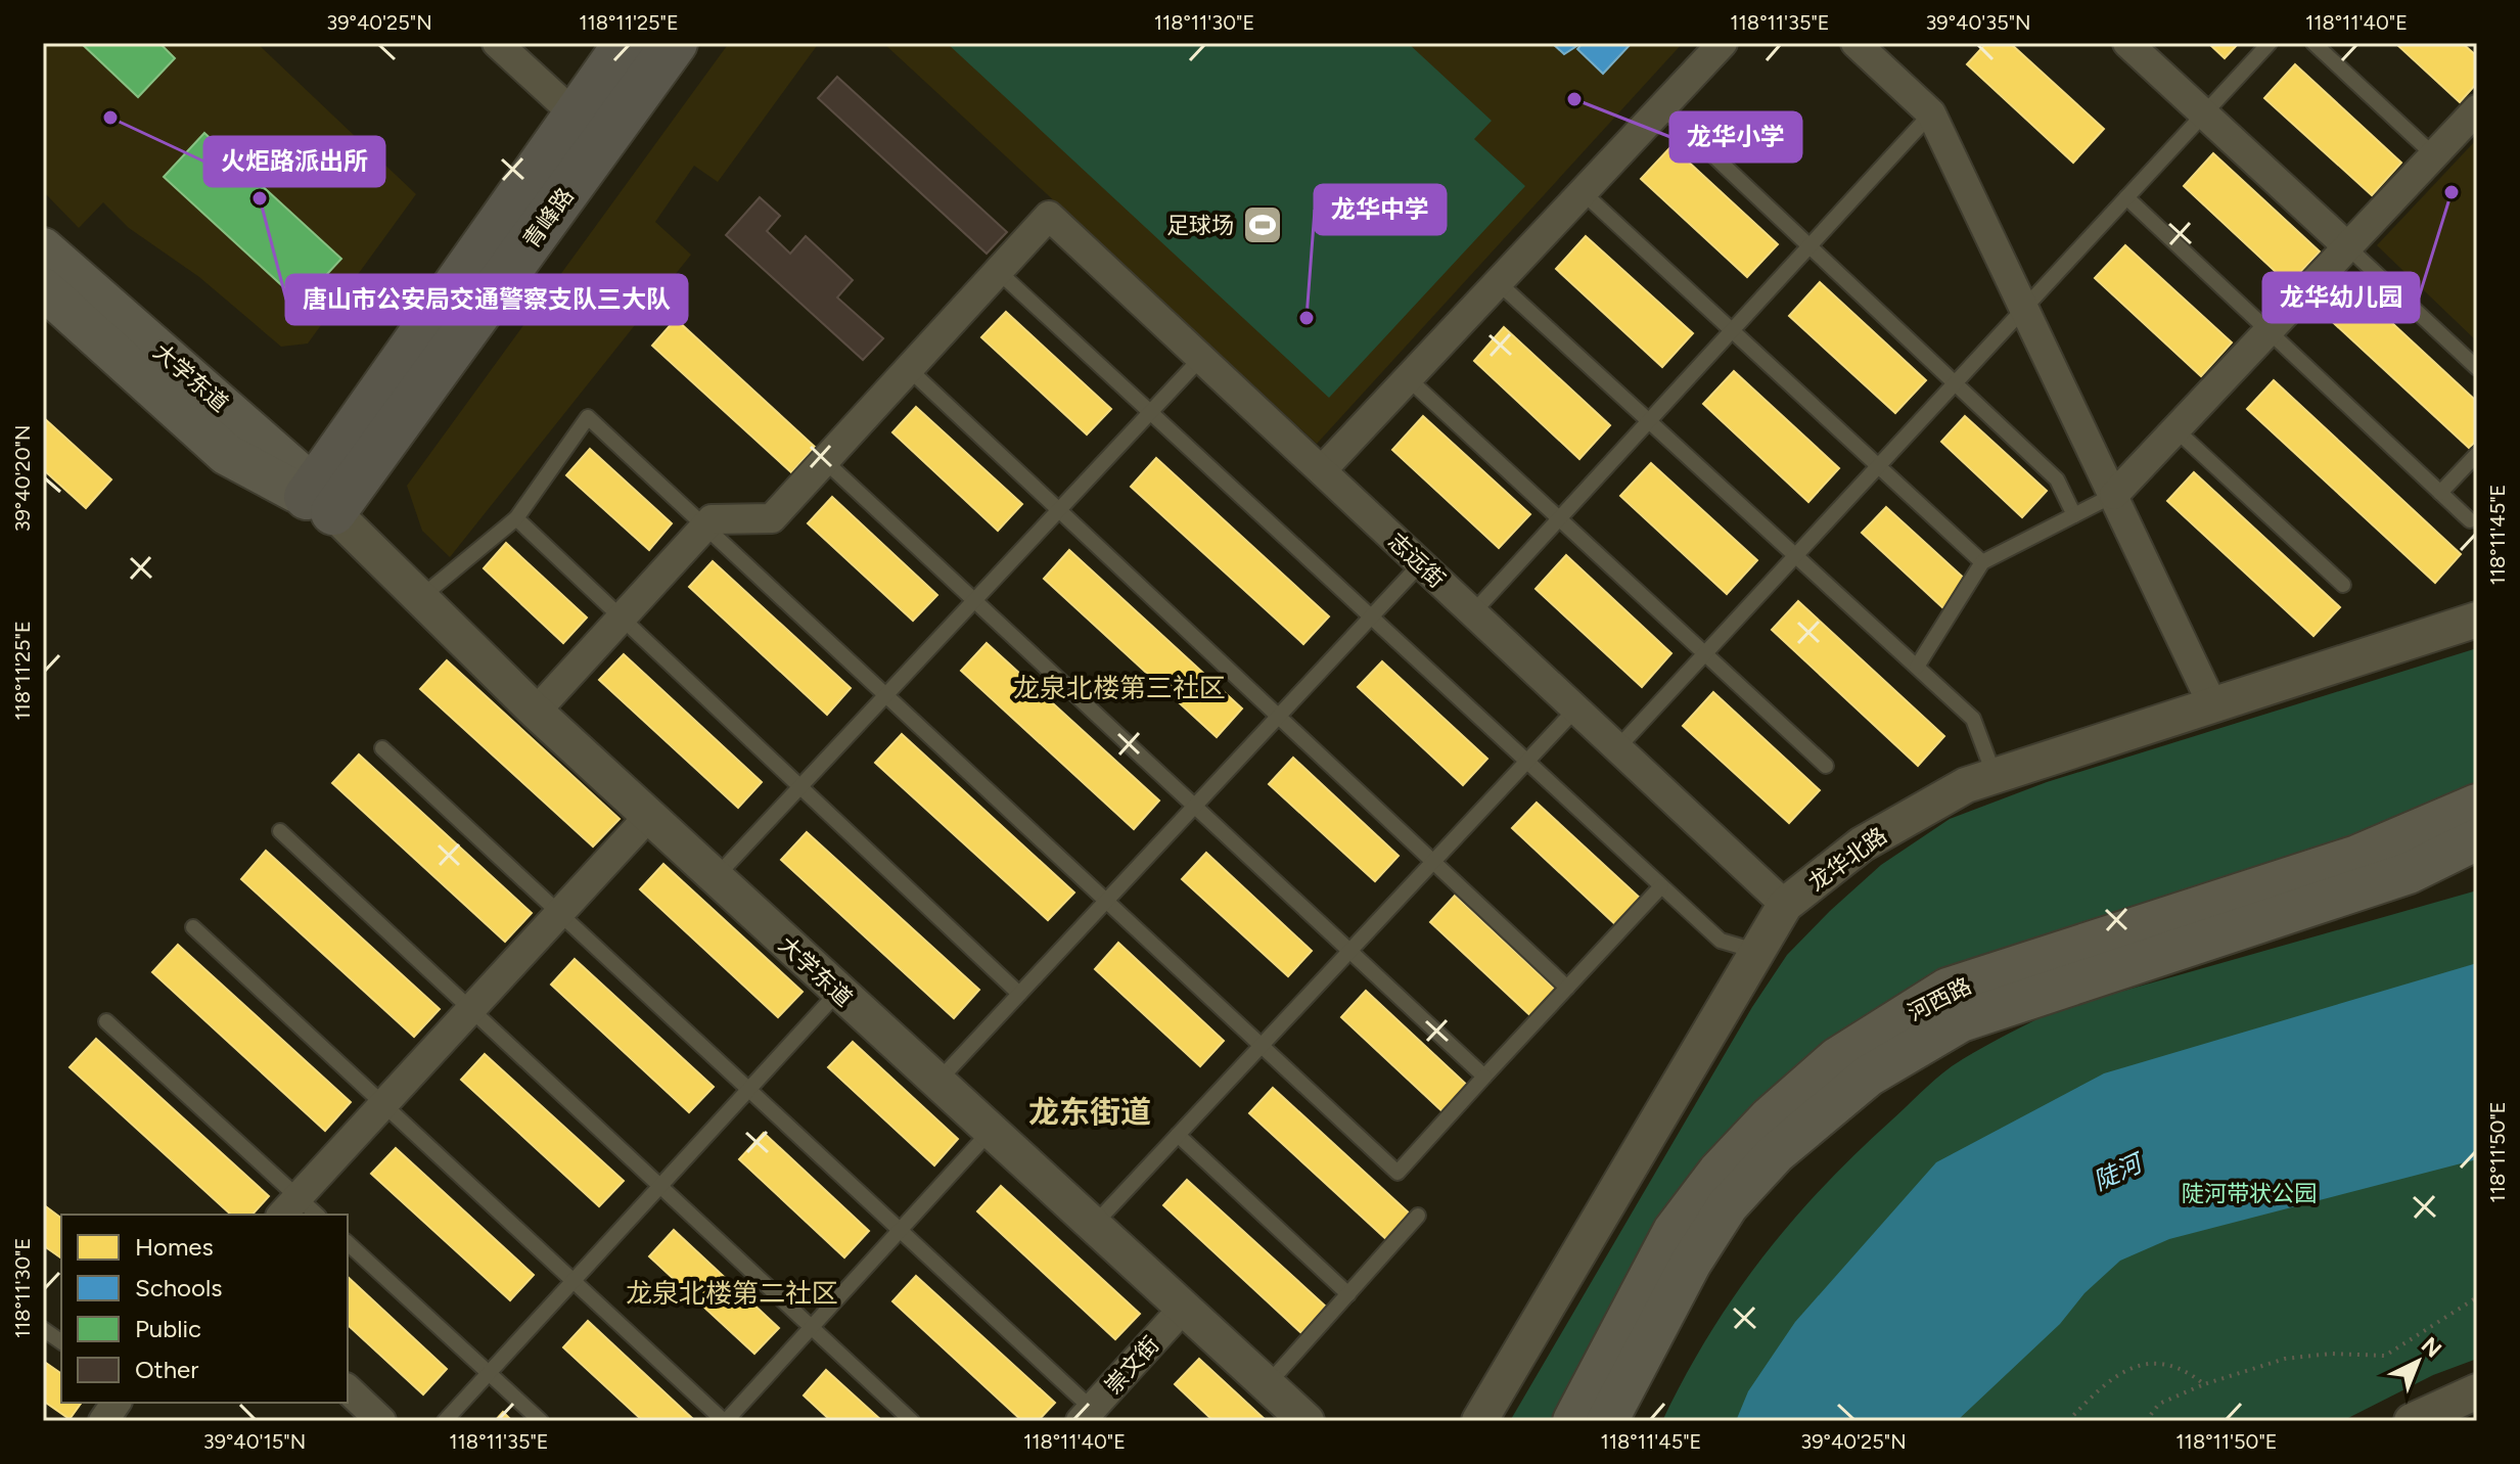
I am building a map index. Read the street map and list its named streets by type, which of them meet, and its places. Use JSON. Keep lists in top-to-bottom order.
{
  "streets": {
    "main road": ["青峰路", "大学东道", "河西路"],
    "street": ["志远街", "龙华北路", "崇文街"]
  },
  "crossings": [
    ["青峰路", "大学东道"],
    ["大学东道", "崇文街"],
    ["志远街", "龙华北路"]
  ],
  "districts": ["龙泉北楼第三社区", "龙东街道", "龙泉北楼第二社区"],
  "water": ["陡河"],
  "parks": ["陡河带状公园"],
  "places": {
    "other": [
      "龙华小学",
      "火炬路派出所",
      "龙华幼儿园",
      "唐山市公安局交通警察支队三大队",
      "龙华中学"
    ],
    "sports": ["足球场"]
  },
  "legend": [
    "Homes",
    "Schools",
    "Public",
    "Other"
  ],
  "north": "top right",
  "coordinates": [
    "39°40'25\"N",
    "118°11'25\"E",
    "118°11'30\"E",
    "118°11'35\"E",
    "39°40'35\"N",
    "118°11'40\"E",
    "39°40'20\"N",
    "118°11'45\"E",
    "118°11'50\"E",
    "39°40'15\"N"
  ]
}
